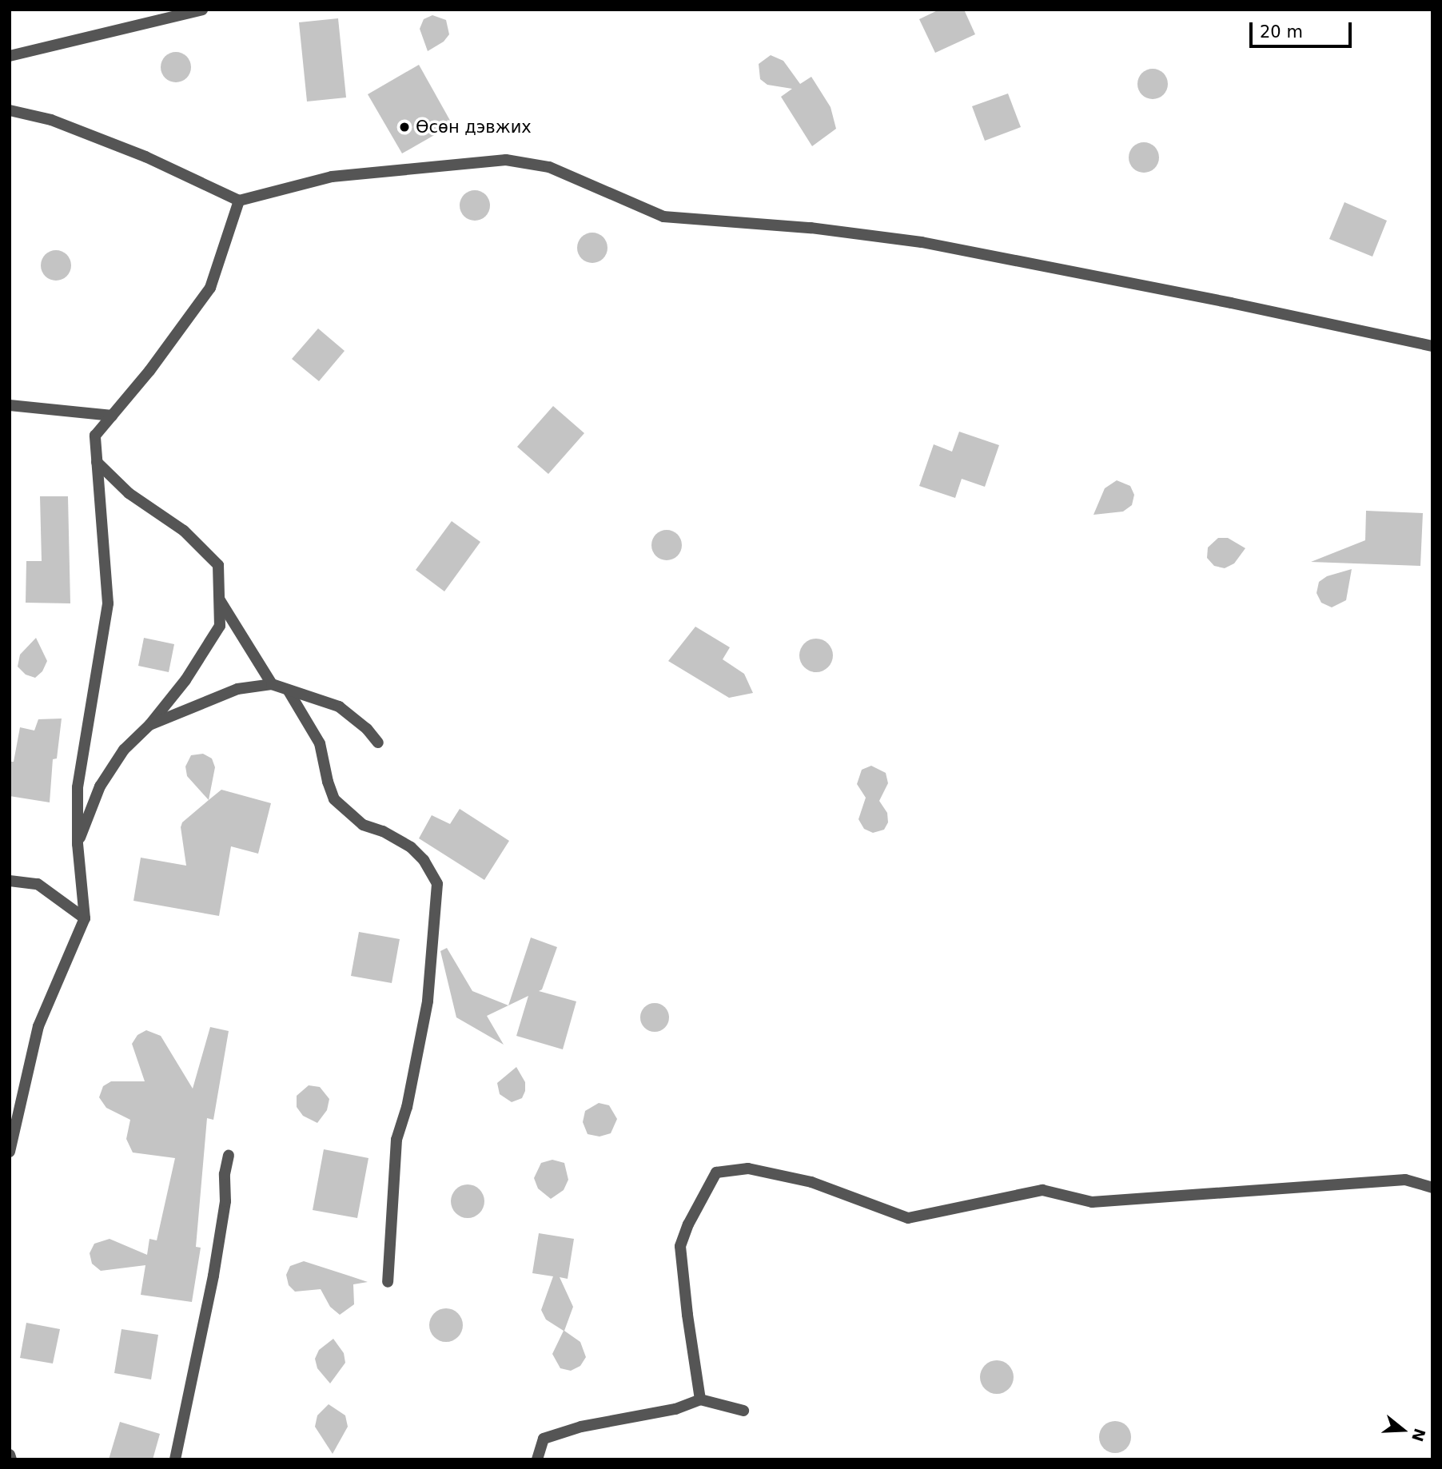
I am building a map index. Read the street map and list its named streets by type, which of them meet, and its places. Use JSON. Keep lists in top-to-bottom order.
{
  "places": ["Өсөн дэвжих"],
  "scale_bar": "20 m",
  "north": "right"
}
